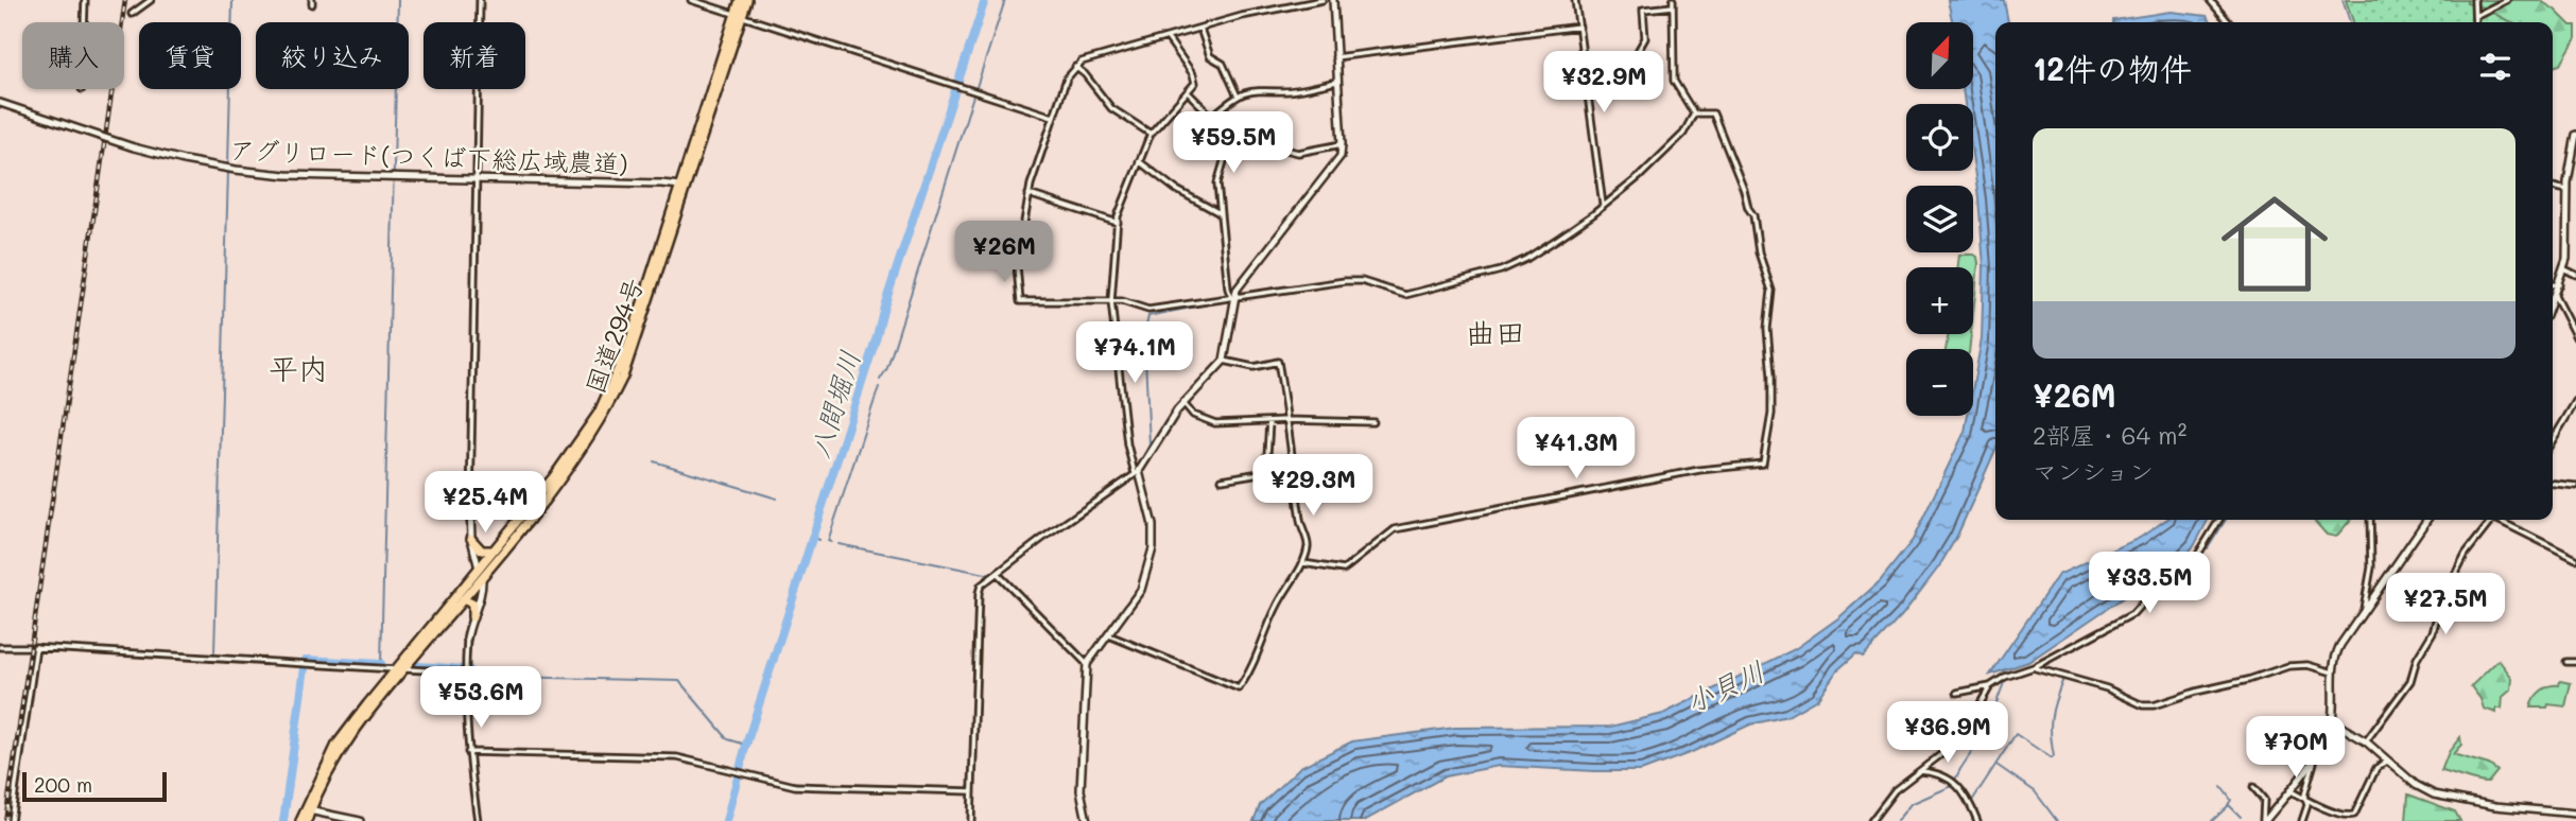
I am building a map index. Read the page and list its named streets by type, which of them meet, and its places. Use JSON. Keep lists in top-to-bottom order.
{
  "streets": {
    "highway": ["国道294号"],
    "main road": ["アグリロード(つくば下総広域農道)"]
  },
  "crossings": [
    ["アグリロード(つくば下総広域農道)", "国道294号"]
  ],
  "districts": ["曲田", "平内"],
  "water": ["八間堀川", "小貝川"],
  "scale_bar": "200 m",
  "north": "top right",
  "page": {
    "map_buttons": ["+", "−"],
    "chip": [
      "購入",
      "賃貸",
      "絞り込み",
      "新着"
    ],
    "heading": "12件の物件",
    "price": [
      "¥32.9M",
      "¥59.5M",
      "¥26M",
      "¥74.1M",
      "¥41.3M",
      "¥29.3M",
      "¥25.4M",
      "¥33.5M",
      "¥27.5M",
      "¥53.6M",
      "¥36.9M",
      "¥70M"
    ],
    "list": [
      {
        "name": "¥26M",
        "note": "2部屋 · 64 m² · マンション"
      }
    ],
    "scale": "200 m"
  }
}
